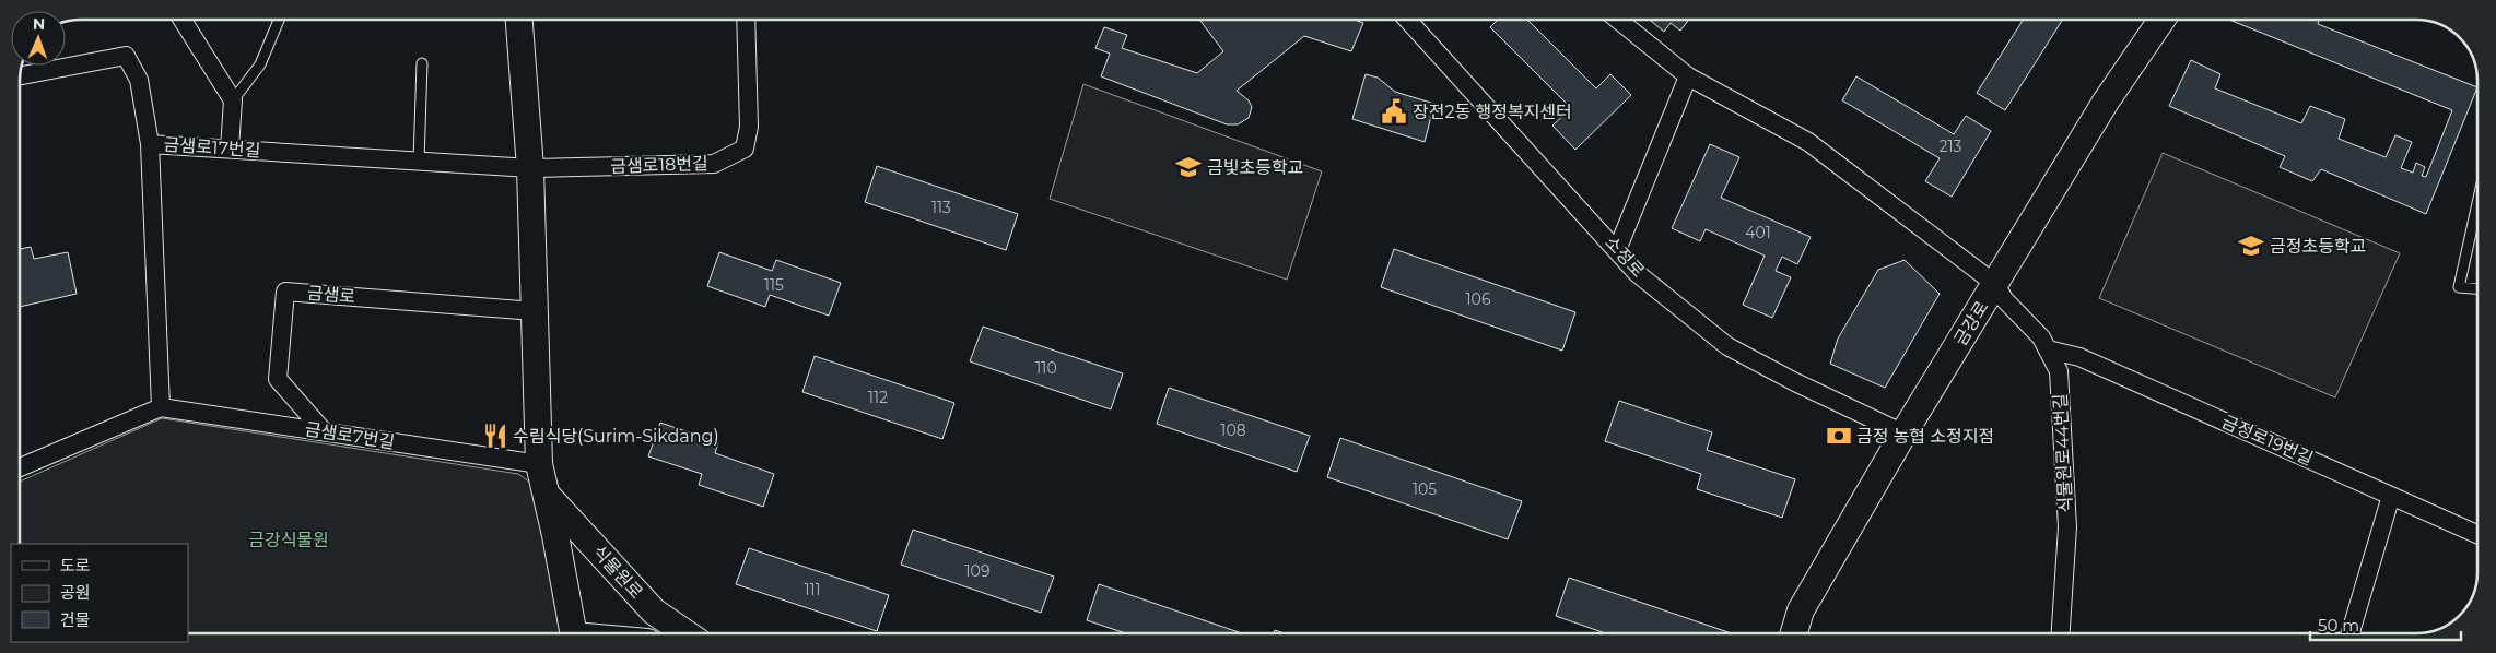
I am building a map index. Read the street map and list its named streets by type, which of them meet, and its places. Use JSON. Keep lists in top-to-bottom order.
{
  "streets": {
    "main road": ["금강로", "식물원로"],
    "street": [
      "금샘로17번길",
      "금샘로18번길",
      "소정로",
      "금샘로",
      "금샘로7번길",
      "금정로19번길",
      "식물원로44번길"
    ]
  },
  "crossings": [
    ["금샘로17번길", "금샘로18번길"],
    ["소정로", "금강로"],
    ["금샘로", "금샘로7번길"],
    ["금강로", "식물원로44번길"],
    ["금정로19번길", "식물원로44번길"]
  ],
  "parks": ["금강식물원"],
  "places": {
    "public building": ["장전2동 행정복지센터"],
    "school or university": ["금빛초등학교", "금정초등학교"],
    "restaurant": ["수림식당(Surim-Sikdang)"],
    "bank": ["금정 농협 소정지점"]
  },
  "house_numbers": [
    "213",
    "113",
    "401",
    "115",
    "106",
    "110",
    "112",
    "108",
    "105",
    "109",
    "111"
  ],
  "legend": ["도로", "공원", "건물"],
  "scale_bar": "50 m",
  "north": "top"
}
